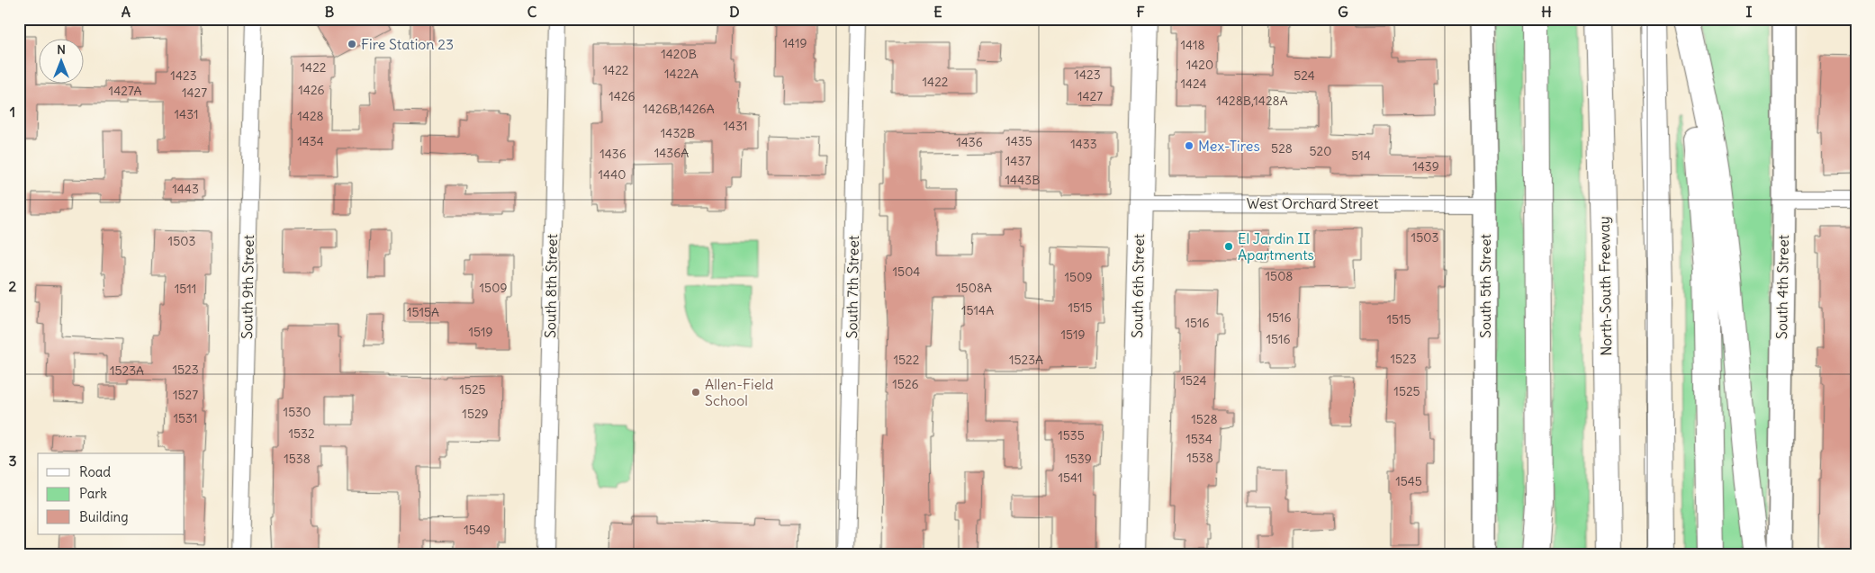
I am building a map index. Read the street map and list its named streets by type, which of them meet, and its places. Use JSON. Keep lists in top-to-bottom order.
{
  "streets": {
    "main road": ["South 6th Street", "North-South Freeway"],
    "street": [
      "West Orchard Street",
      "South 8th Street",
      "South 5th Street",
      "South 9th Street",
      "South 7th Street",
      "South 4th Street"
    ]
  },
  "crossings": [
    ["West Orchard Street", "South 6th Street"],
    ["West Orchard Street", "South 5th Street"]
  ],
  "places": [
    "Fire Station 23",
    "Mex-Tires",
    "El Jardin II Apartments",
    "Allen-Field School"
  ],
  "house_numbers": [
    "1419",
    "1418",
    "1420B",
    "1420",
    "1422",
    "1422",
    "1422A",
    "1423",
    "1423",
    "524",
    "1422",
    "1424",
    "1426",
    "1427A",
    "1427",
    "1426",
    "1427",
    "1428B,1428A",
    "1426B,1426A",
    "1431",
    "1428",
    "1431",
    "1432B",
    "1434",
    "1435",
    "1436",
    "1433",
    "528",
    "520",
    "1436A",
    "1436",
    "514",
    "1437",
    "1439",
    "1440",
    "1443B",
    "1443",
    "1503",
    "1503",
    "1504",
    "1508",
    "1509",
    "1509",
    "1508A",
    "1511",
    "1515",
    "1514A",
    "1515A",
    "1516",
    "1515",
    "1516",
    "1519",
    "1519",
    "1516",
    "1523",
    "1522",
    "1523A",
    "1523",
    "1523A",
    "1524",
    "1526",
    "1525",
    "1525",
    "1527",
    "1530",
    "1529",
    "1531",
    "1528",
    "1532",
    "1535",
    "1534",
    "1538",
    "1538",
    "1539",
    "1541",
    "1545",
    "1549"
  ],
  "legend": ["Road", "Park", "Building"],
  "north": "top",
  "grid": {
    "columns": [
      "A",
      "B",
      "C",
      "D",
      "E",
      "F",
      "G",
      "H",
      "I"
    ],
    "rows": ["1", "2", "3"]
  }
}
